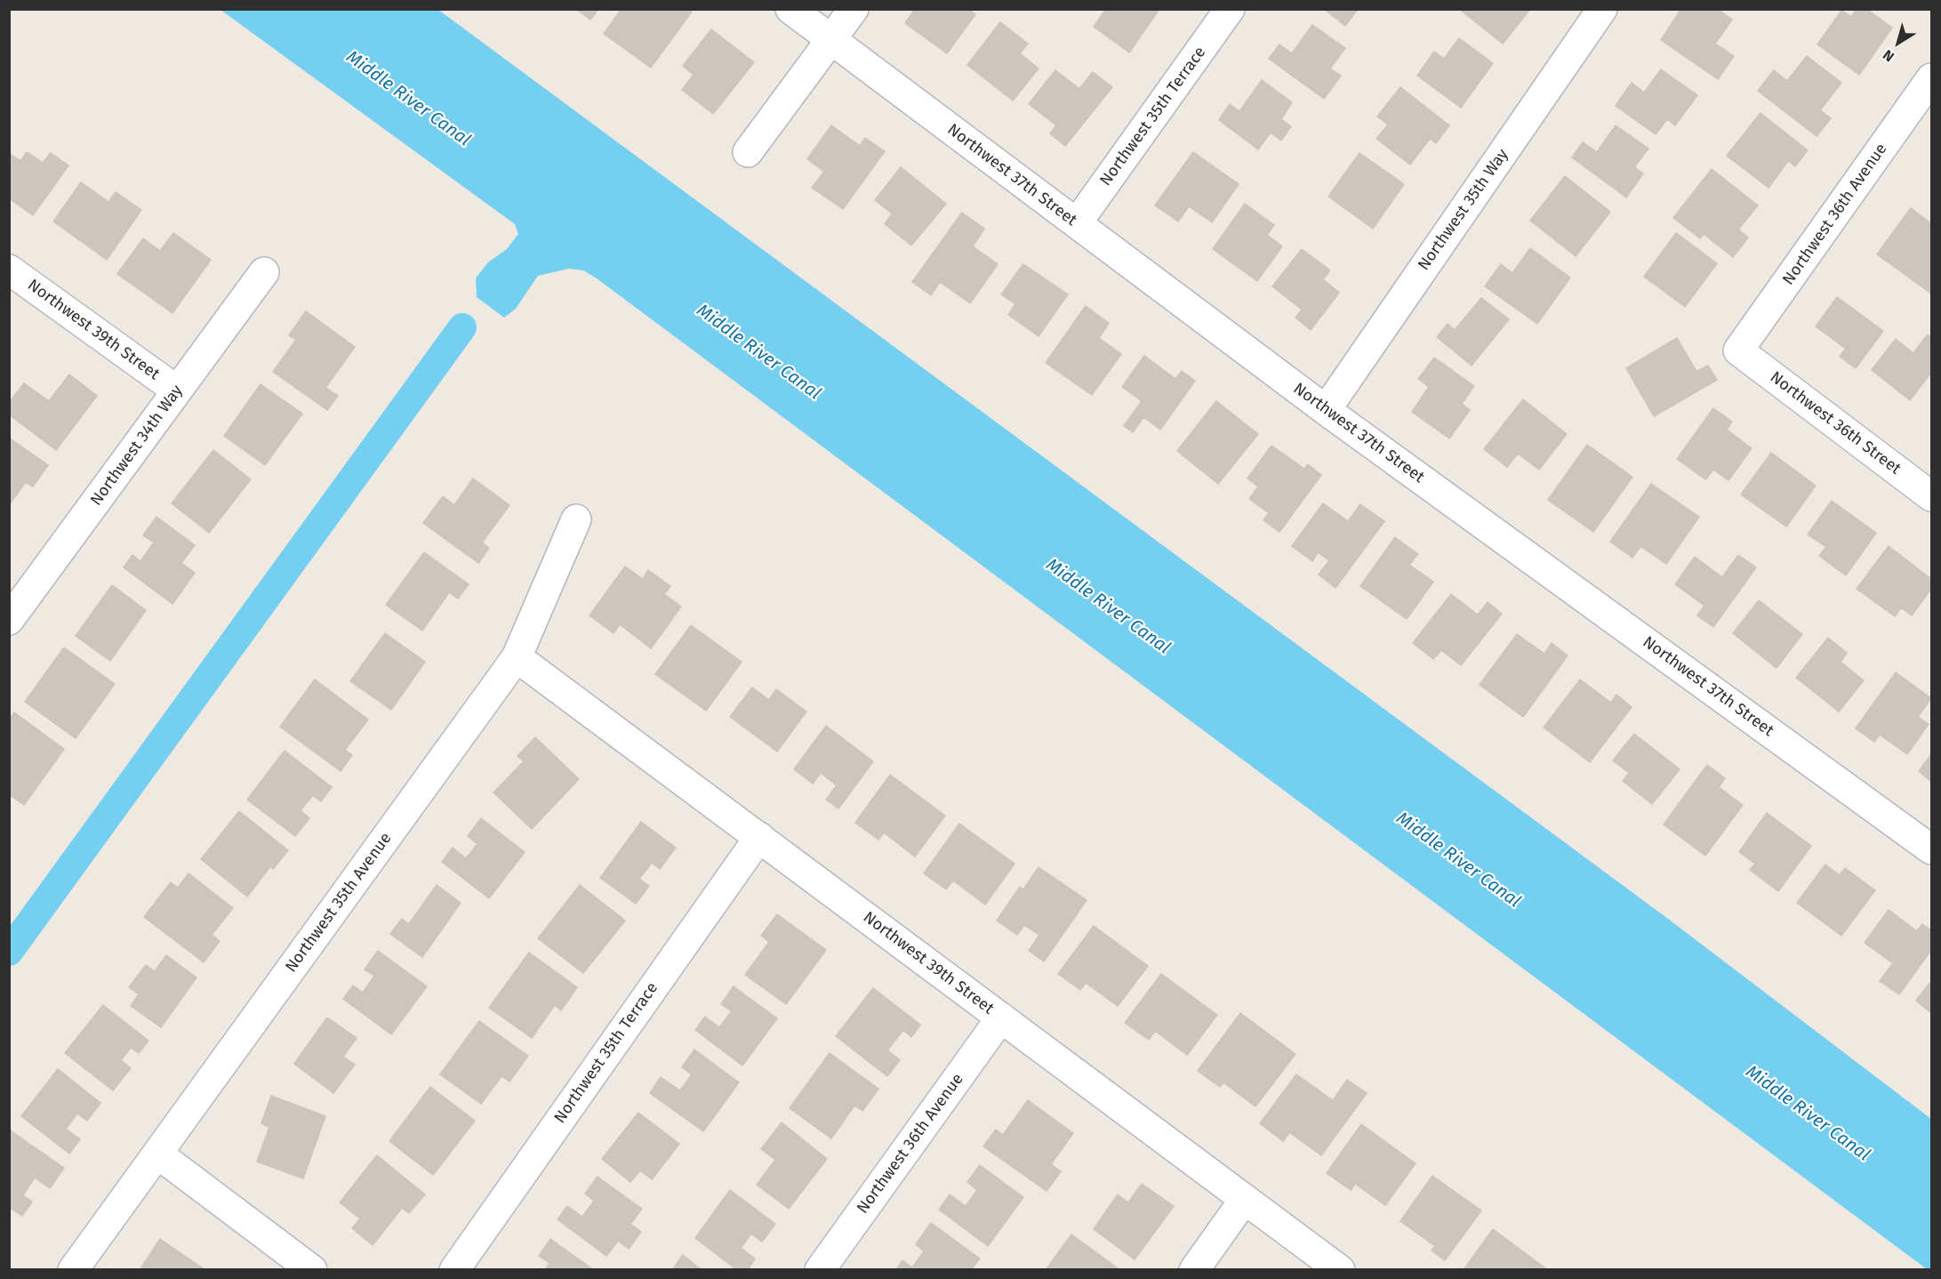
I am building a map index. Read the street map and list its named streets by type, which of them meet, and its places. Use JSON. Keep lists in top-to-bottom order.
{
  "streets": {
    "street": [
      "Northwest 35th Terrace",
      "Northwest 37th Street",
      "Northwest 35th Way",
      "Northwest 36th Avenue",
      "Northwest 39th Street",
      "Northwest 36th Street",
      "Northwest 34th Way",
      "Northwest 35th Avenue"
    ]
  },
  "crossings": [
    ["Northwest 35th Terrace", "Northwest 37th Street"],
    ["Northwest 35th Terrace", "Northwest 39th Street"],
    ["Northwest 37th Street", "Northwest 35th Way"],
    ["Northwest 36th Avenue", "Northwest 39th Street"],
    ["Northwest 36th Avenue", "Northwest 36th Street"],
    ["Northwest 39th Street", "Northwest 34th Way"],
    ["Northwest 39th Street", "Northwest 35th Avenue"]
  ],
  "water": ["Middle River Canal"],
  "north": "bottom left"
}
